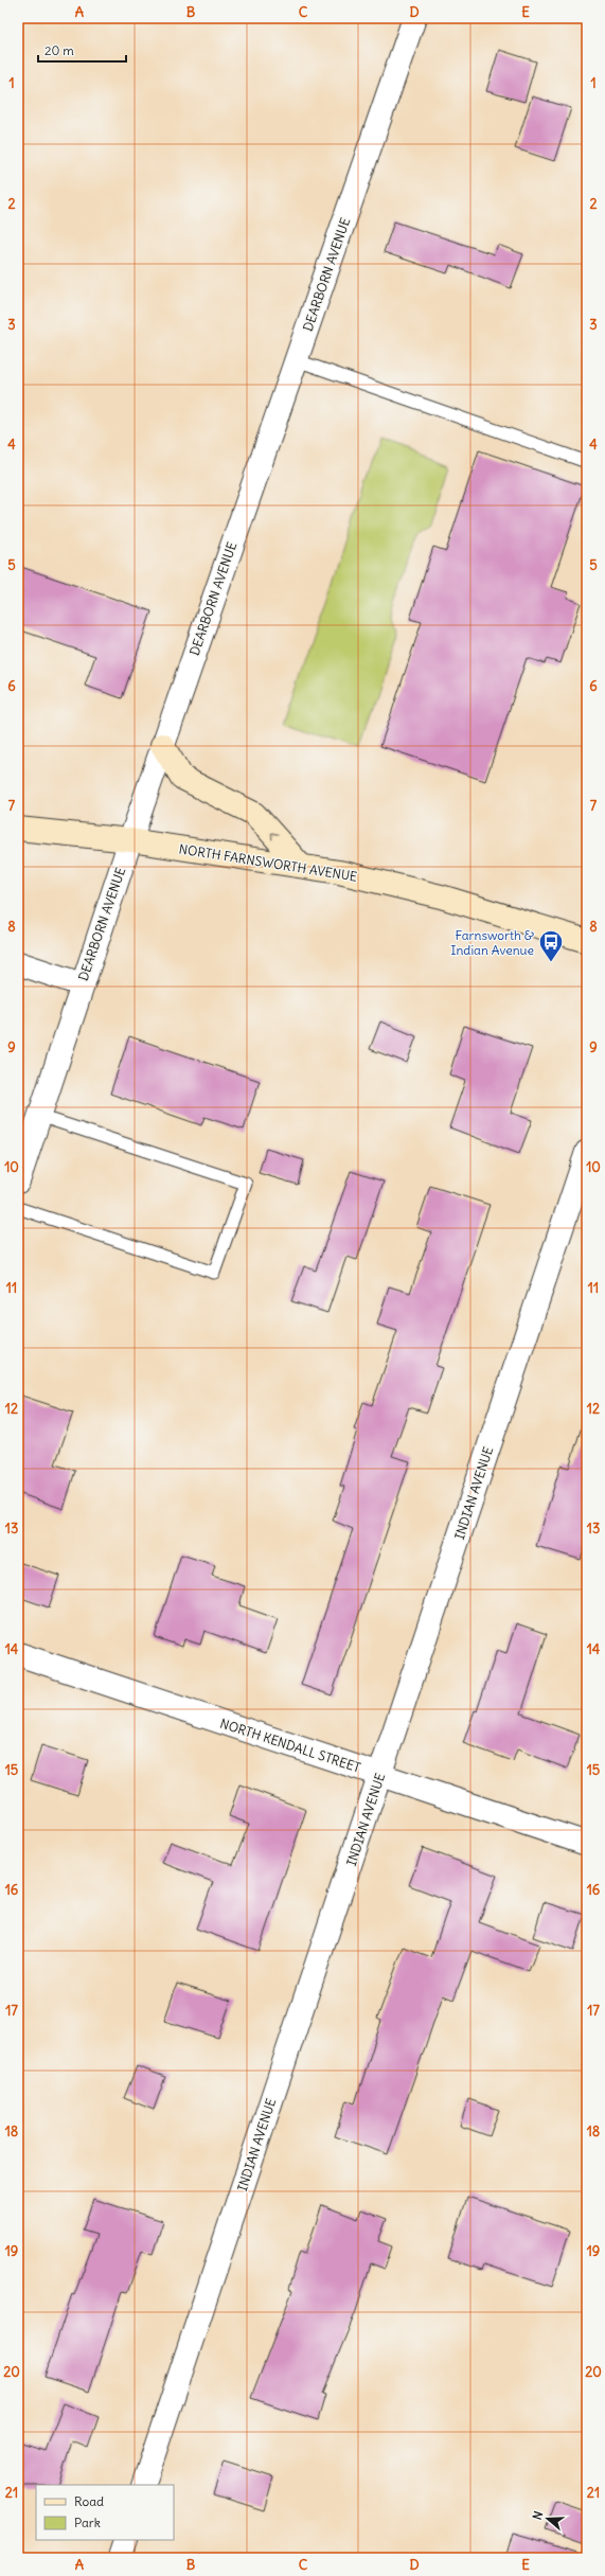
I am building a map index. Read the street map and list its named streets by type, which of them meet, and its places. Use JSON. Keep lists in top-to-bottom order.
{
  "streets": {
    "main road": ["NORTH FARNSWORTH AVENUE"],
    "street": ["DEARBORN AVENUE", "INDIAN AVENUE", "NORTH KENDALL STREET"]
  },
  "crossings": [
    ["DEARBORN AVENUE", "NORTH FARNSWORTH AVENUE"],
    ["INDIAN AVENUE", "NORTH KENDALL STREET"]
  ],
  "places": {
    "bus stop": ["Farnsworth & Indian Avenue"]
  },
  "legend": ["Road", "Park"],
  "scale_bar": "20 m",
  "north": "left",
  "grid": {
    "columns": [
      "A",
      "B",
      "C",
      "D",
      "E"
    ],
    "rows": [
      "1",
      "2",
      "3",
      "4",
      "5",
      "6",
      "7",
      "8",
      "9",
      "10",
      "11",
      "12",
      "13",
      "14",
      "15",
      "16",
      "17",
      "18",
      "19",
      "20",
      "21"
    ]
  }
}
